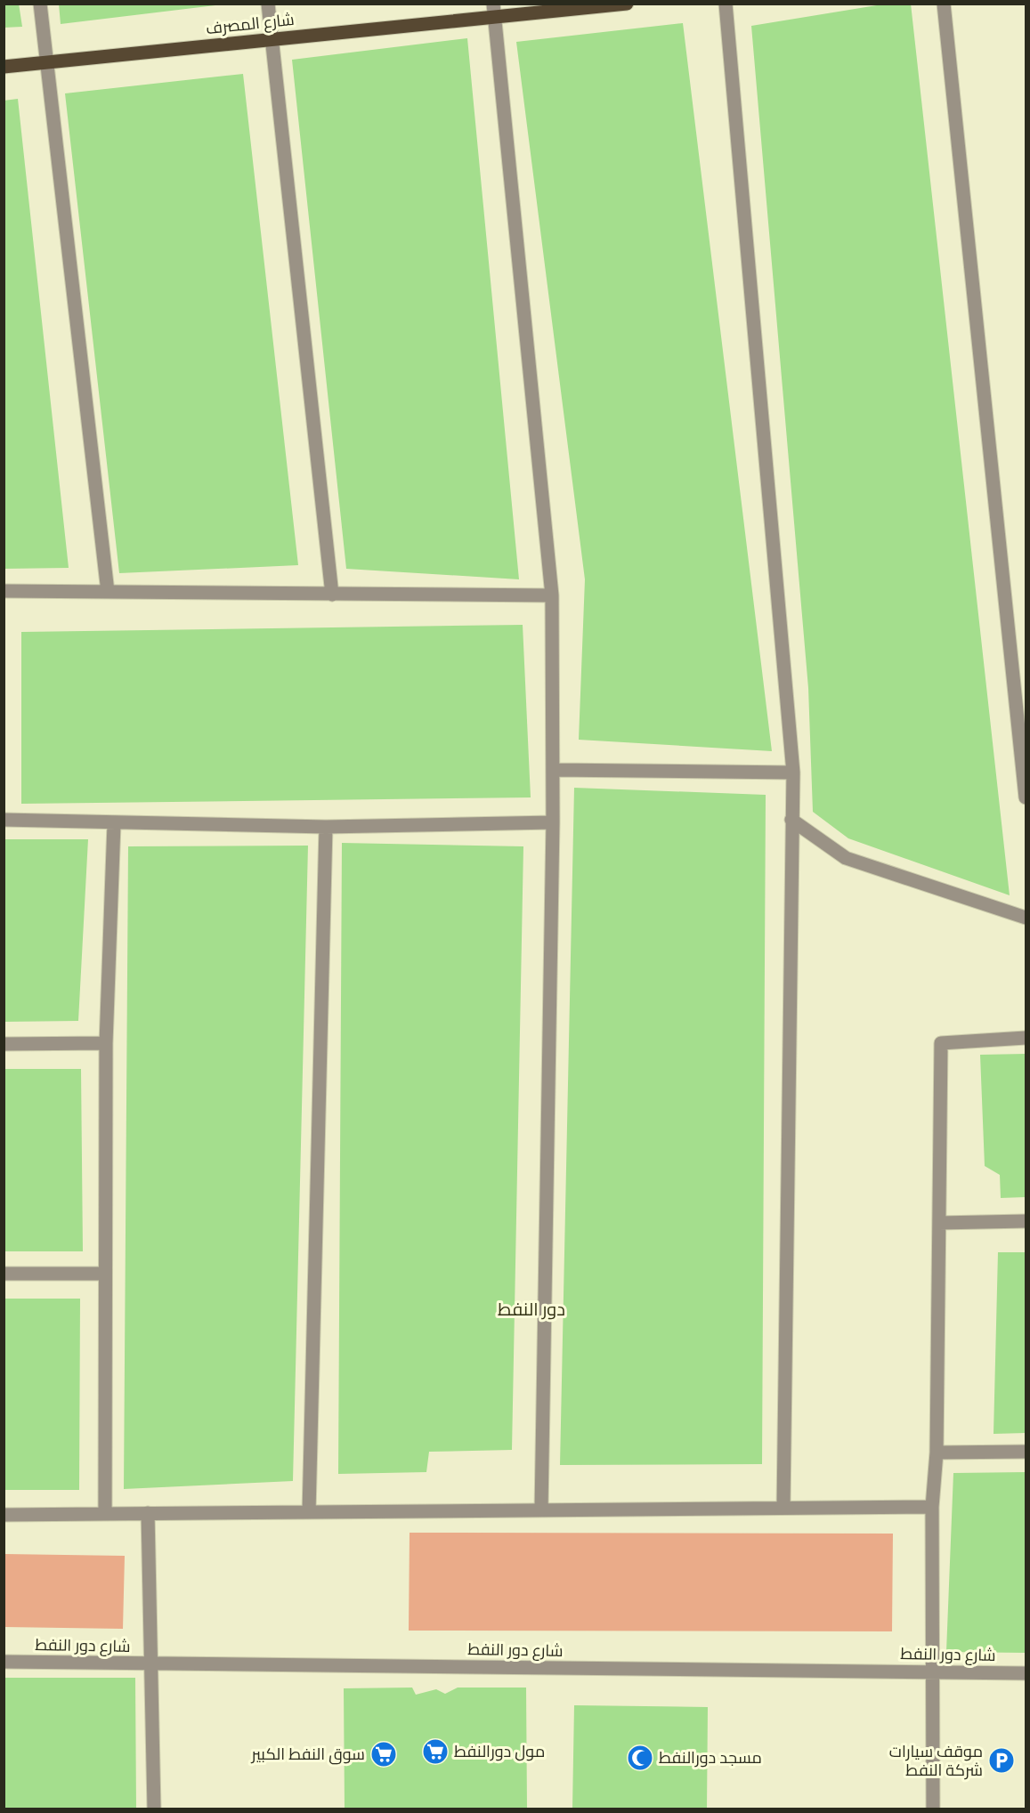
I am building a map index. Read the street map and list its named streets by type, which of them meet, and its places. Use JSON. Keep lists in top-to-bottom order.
{
  "streets": {
    "main road": ["شارع المصرف"],
    "street": ["شارع دور النفط"]
  },
  "districts": ["دور النفط"],
  "places": {
    "supermarket": ["مول دورالنفط", "سوق النفط الكبير"],
    "mosque": ["مسجد دورالنفط"],
    "parking": ["موقف سيارات شركة النفط"]
  }
}
